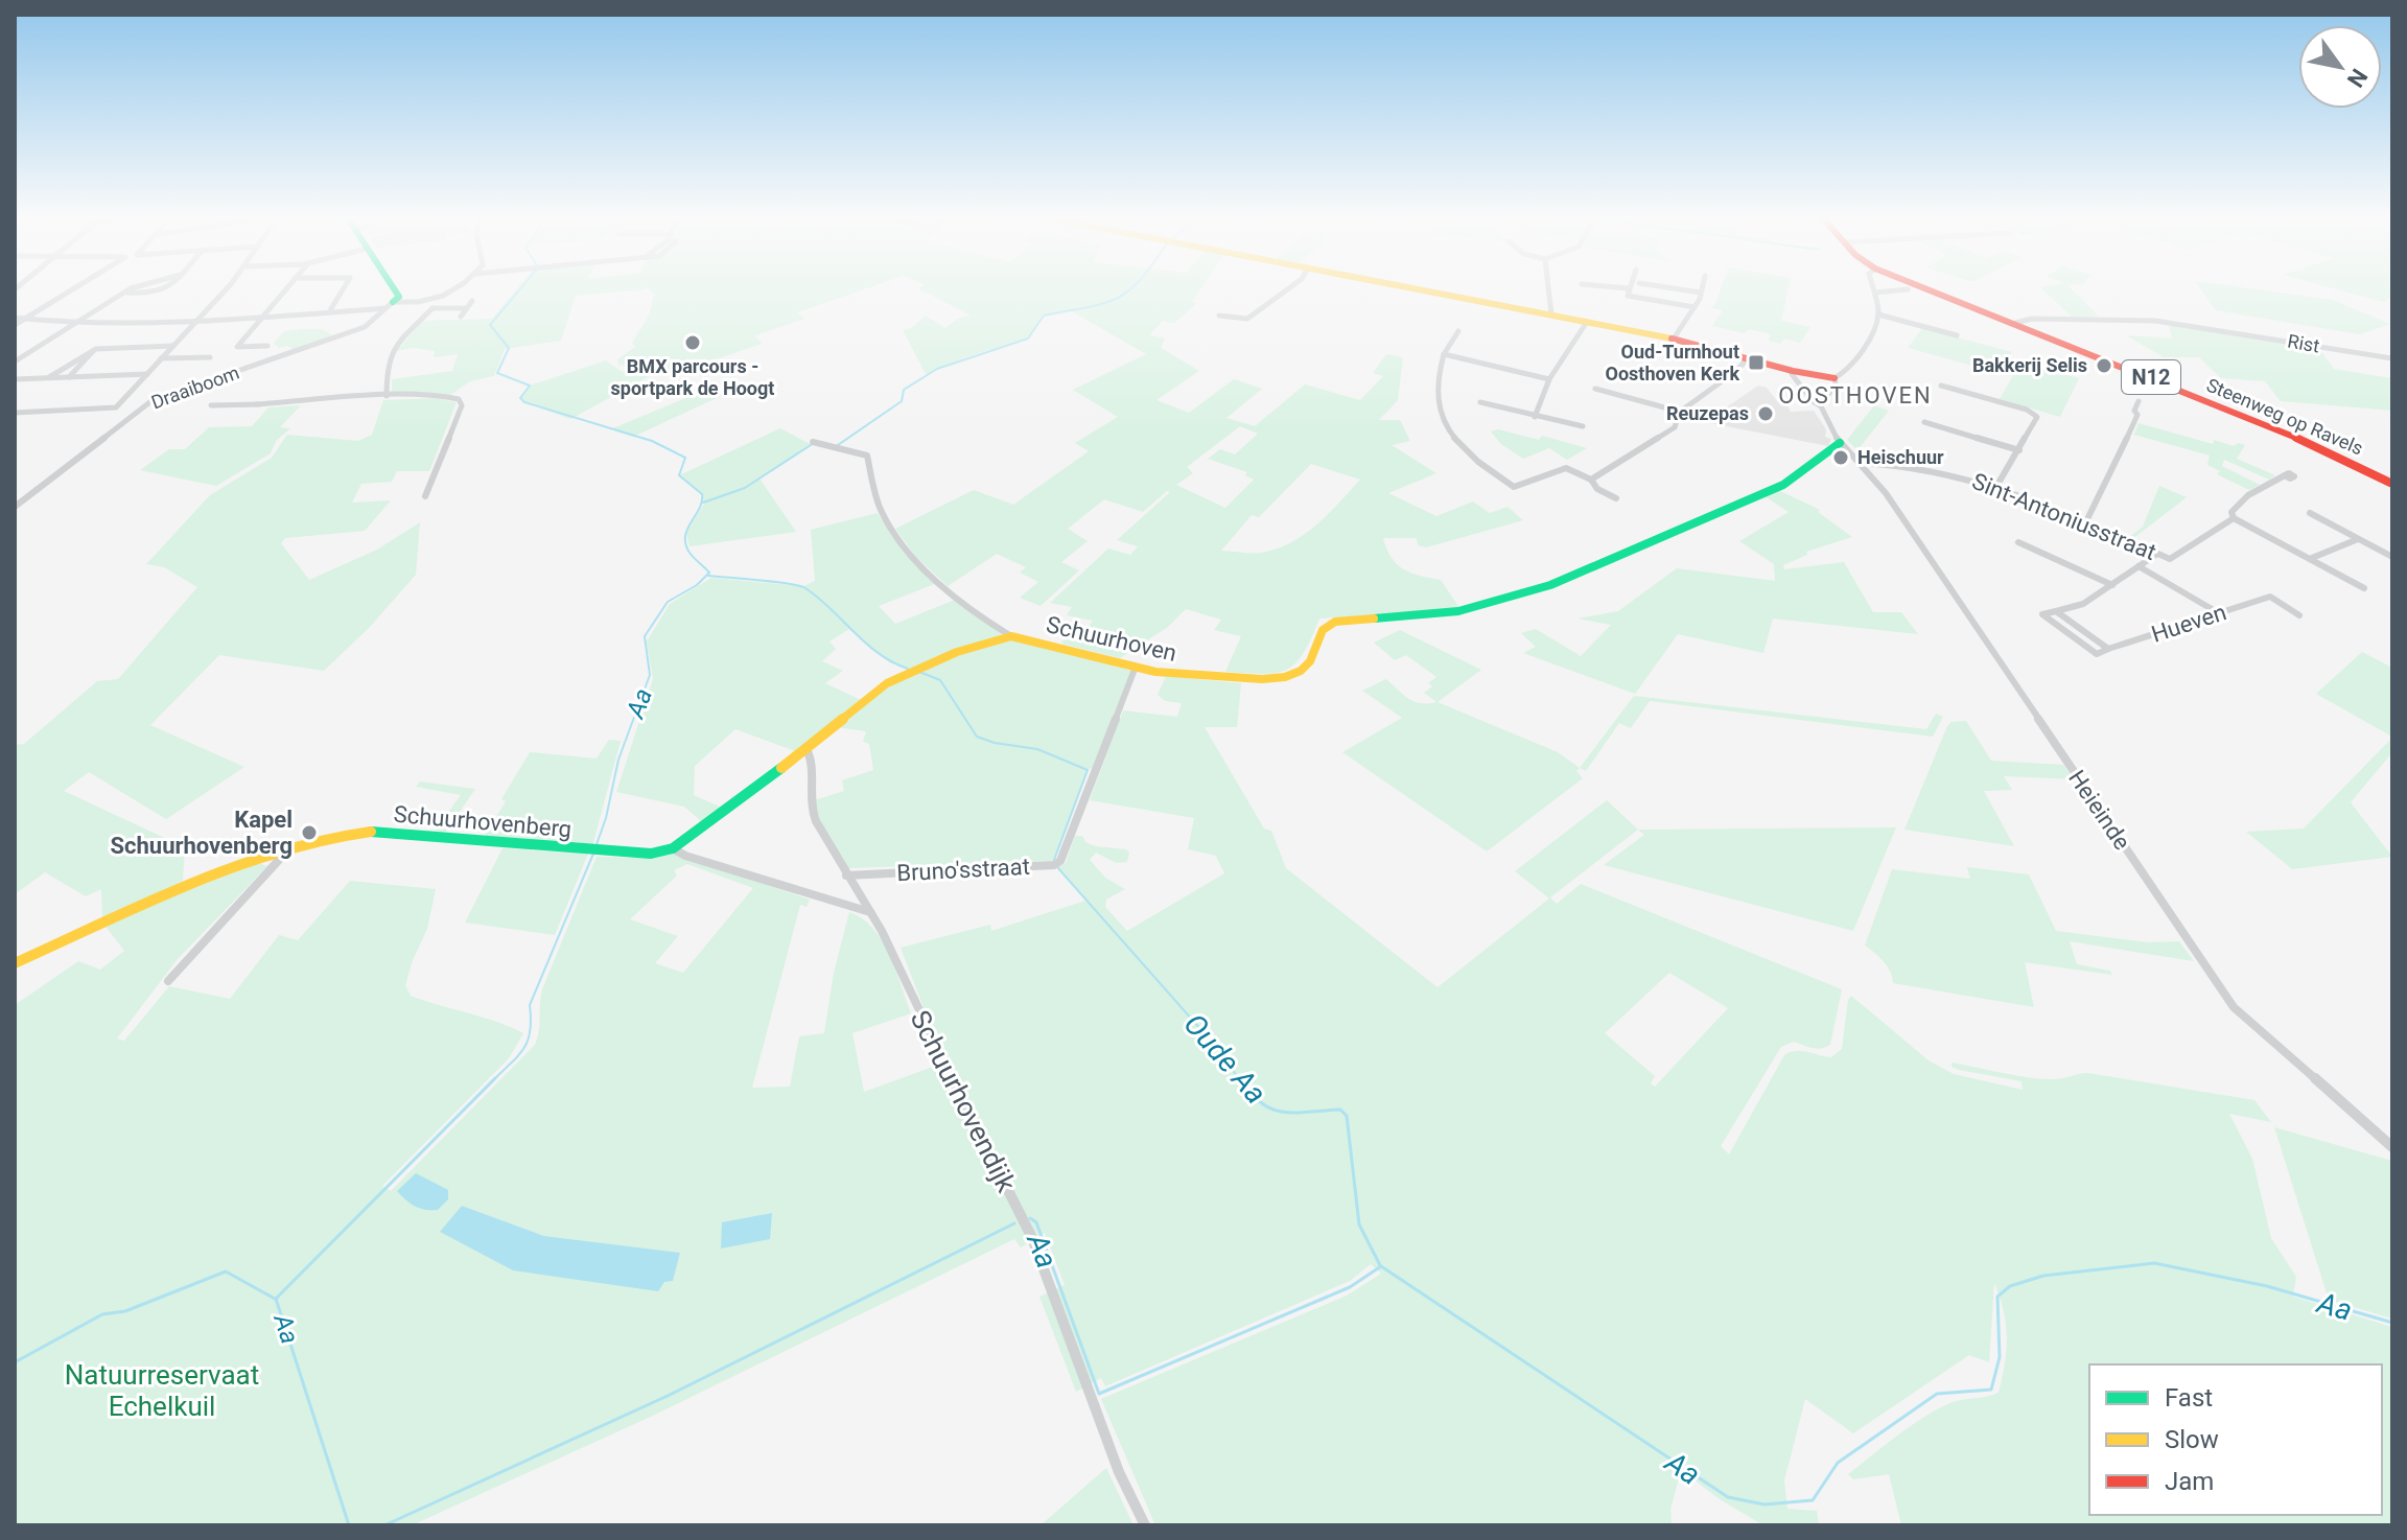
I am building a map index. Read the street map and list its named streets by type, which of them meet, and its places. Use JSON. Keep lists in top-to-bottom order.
{
  "streets": {
    "street": [
      "Rist",
      "N12",
      "Draaiboom",
      "Steenweg op Ravels",
      "Sint-Antoniusstraat",
      "Hueven",
      "Schuurhoven",
      "Heieinde",
      "Schuurhovenberg",
      "Bruno'sstraat",
      "Schuurhovendijk"
    ]
  },
  "crossings": [
    ["Rist", "Steenweg op Ravels"],
    ["Sint-Antoniusstraat", "Heieinde"],
    ["Schuurhoven", "Heieinde"],
    ["Schuurhoven", "Schuurhovenberg"],
    ["Schuurhoven", "Bruno'sstraat"],
    ["Bruno'sstraat", "Schuurhovendijk"]
  ],
  "districts": ["OOSTHOVEN"],
  "water": ["Aa", "Oude Aa"],
  "parks": ["Natuurreservaat Echelkuil"],
  "places": {
    "other": [
      "BMX parcours - sportpark de Hoogt",
      "Bakkerij Selis",
      "Reuzepas",
      "Heischuur",
      "Kapel Schuurhovenberg"
    ],
    "transit": ["Oud-Turnhout Oosthoven Kerk"]
  },
  "legend": ["Fast", "Slow", "Jam"],
  "north": "bottom right"
}
